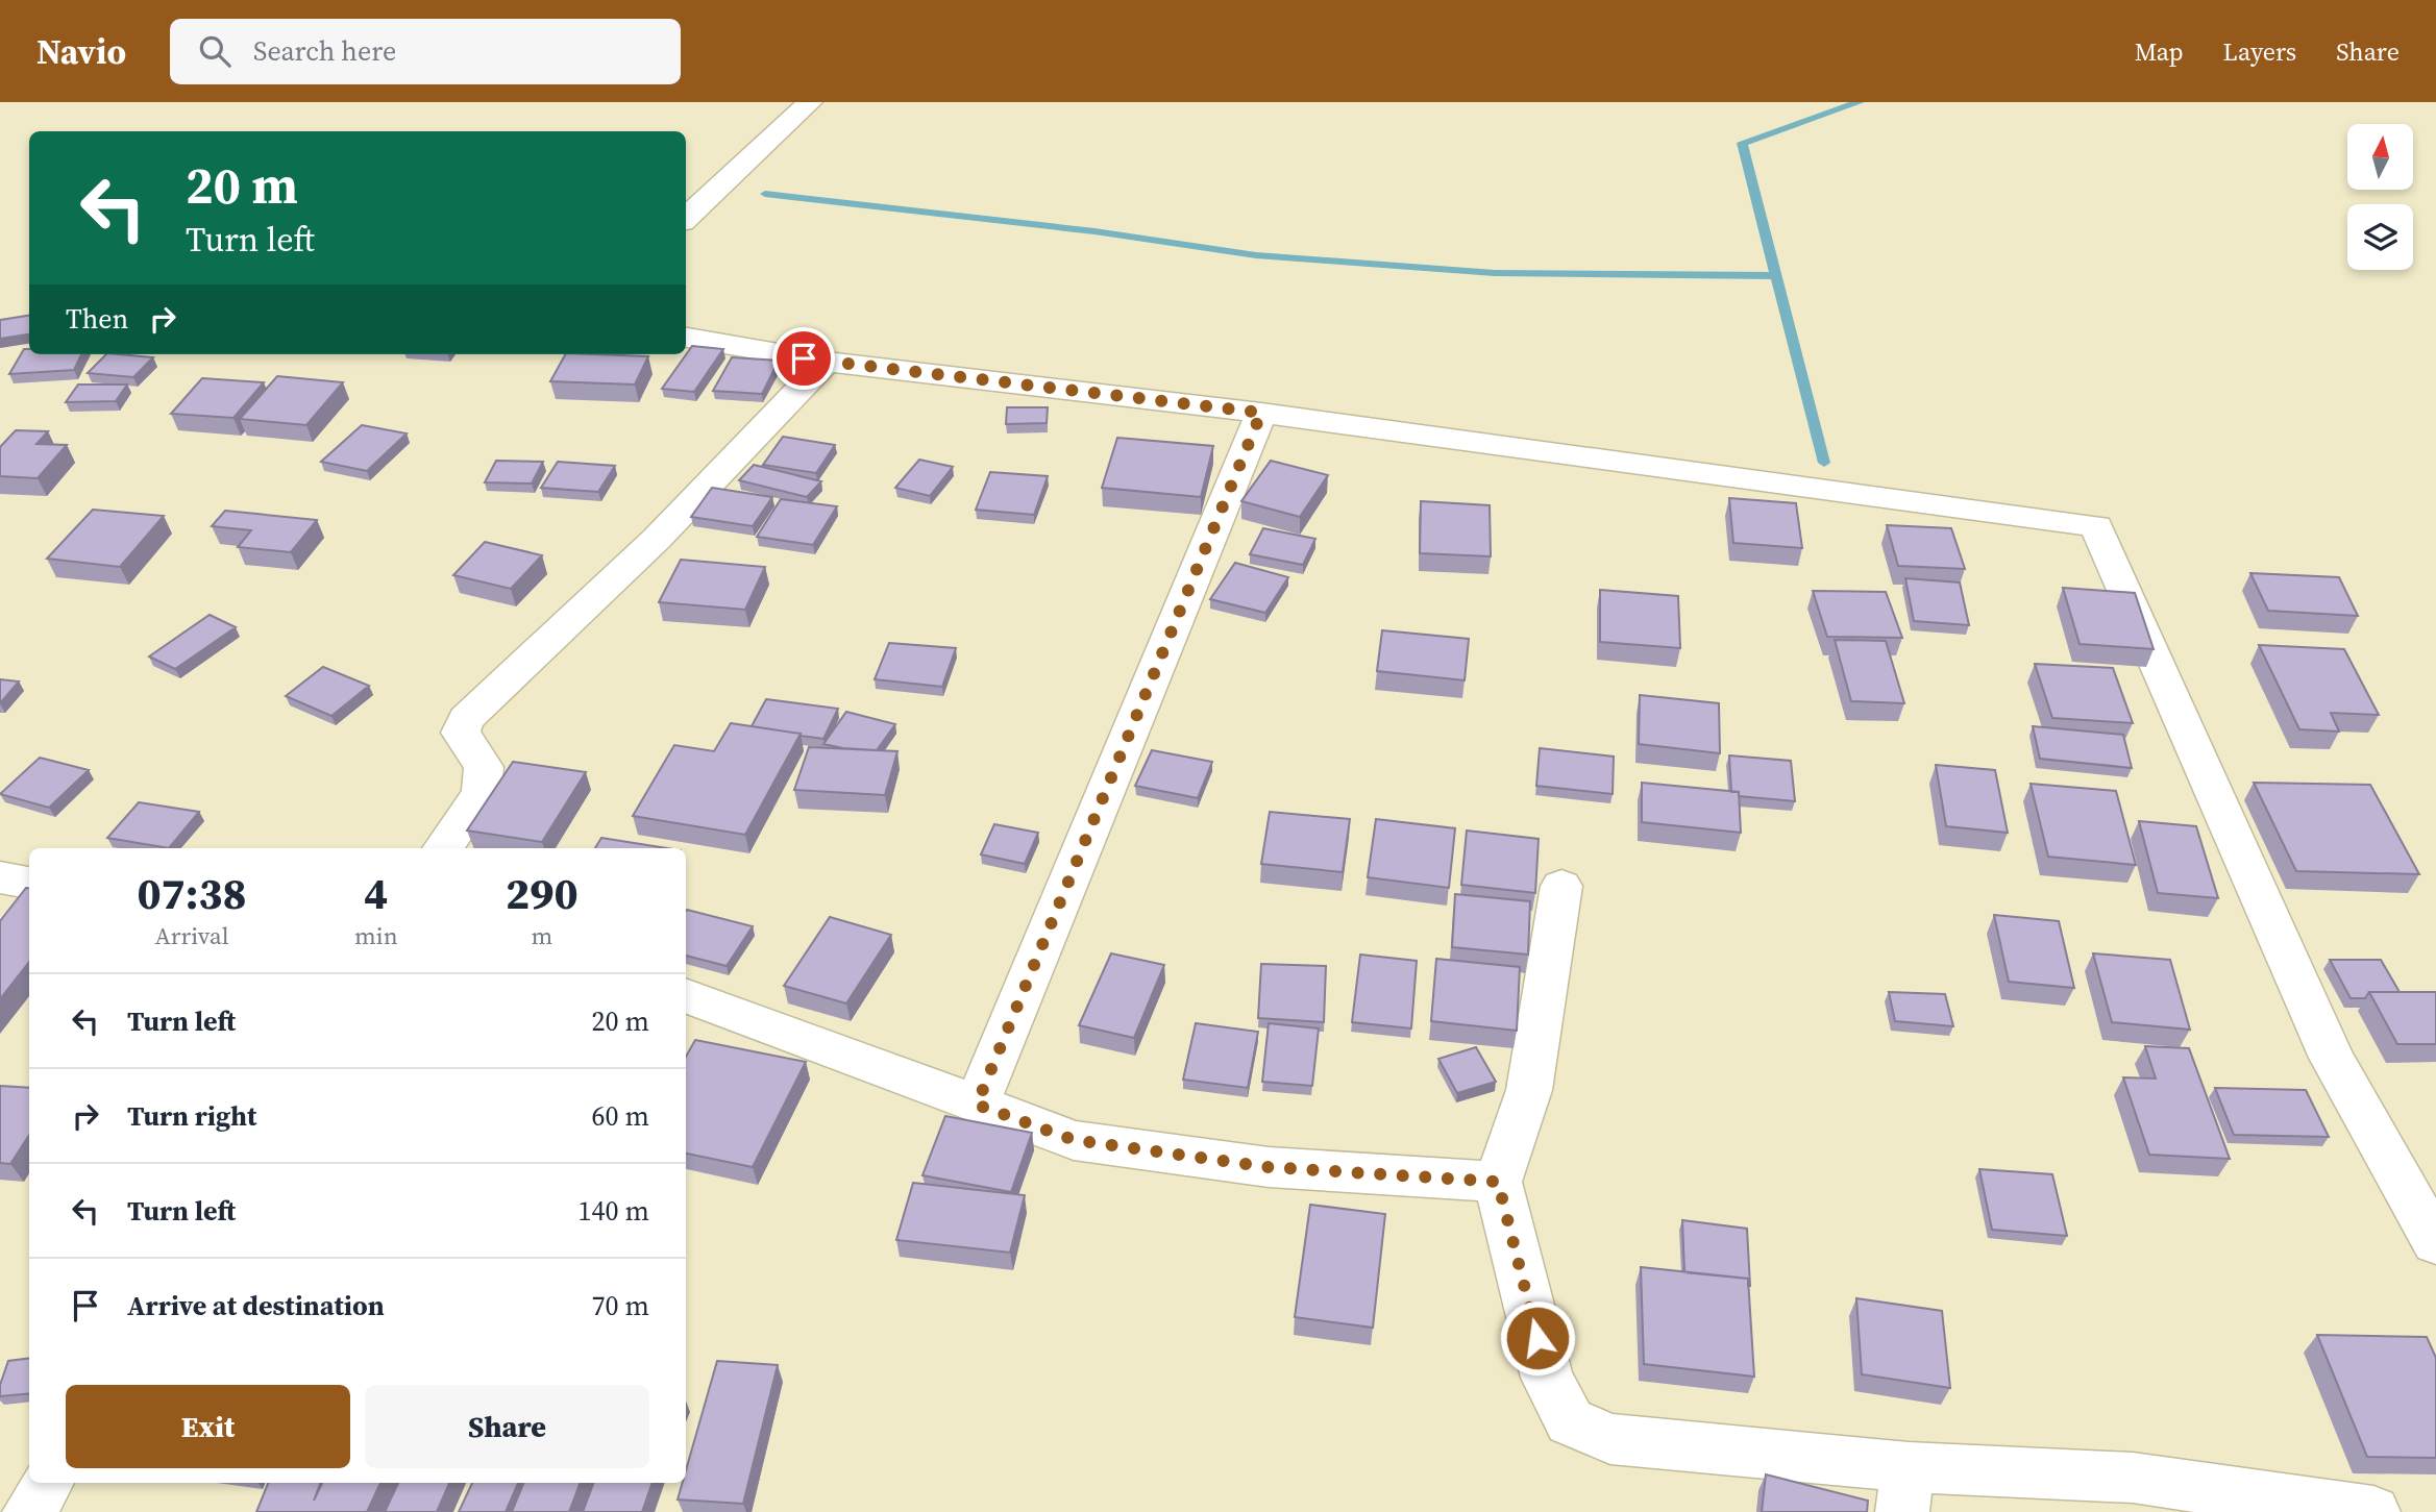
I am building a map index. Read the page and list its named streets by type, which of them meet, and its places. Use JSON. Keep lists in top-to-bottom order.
{
  "north": "top",
  "page": {
    "header": "Navio",
    "search": "Search here",
    "nav": ["Map", "Layers", "Share"],
    "turn": ["20 m", "Turn left"],
    "then": "Then",
    "eta": [
      "07:38",
      "Arrival",
      "4",
      "min",
      "290",
      "m"
    ],
    "list": [
      {
        "name": "Turn left",
        "value": "20 m"
      },
      {
        "name": "Turn right",
        "value": "60 m"
      },
      {
        "name": "Turn left",
        "value": "140 m"
      },
      {
        "name": "Arrive at destination",
        "value": "70 m"
      }
    ],
    "buttons": ["Exit", "Share"]
  }
}
